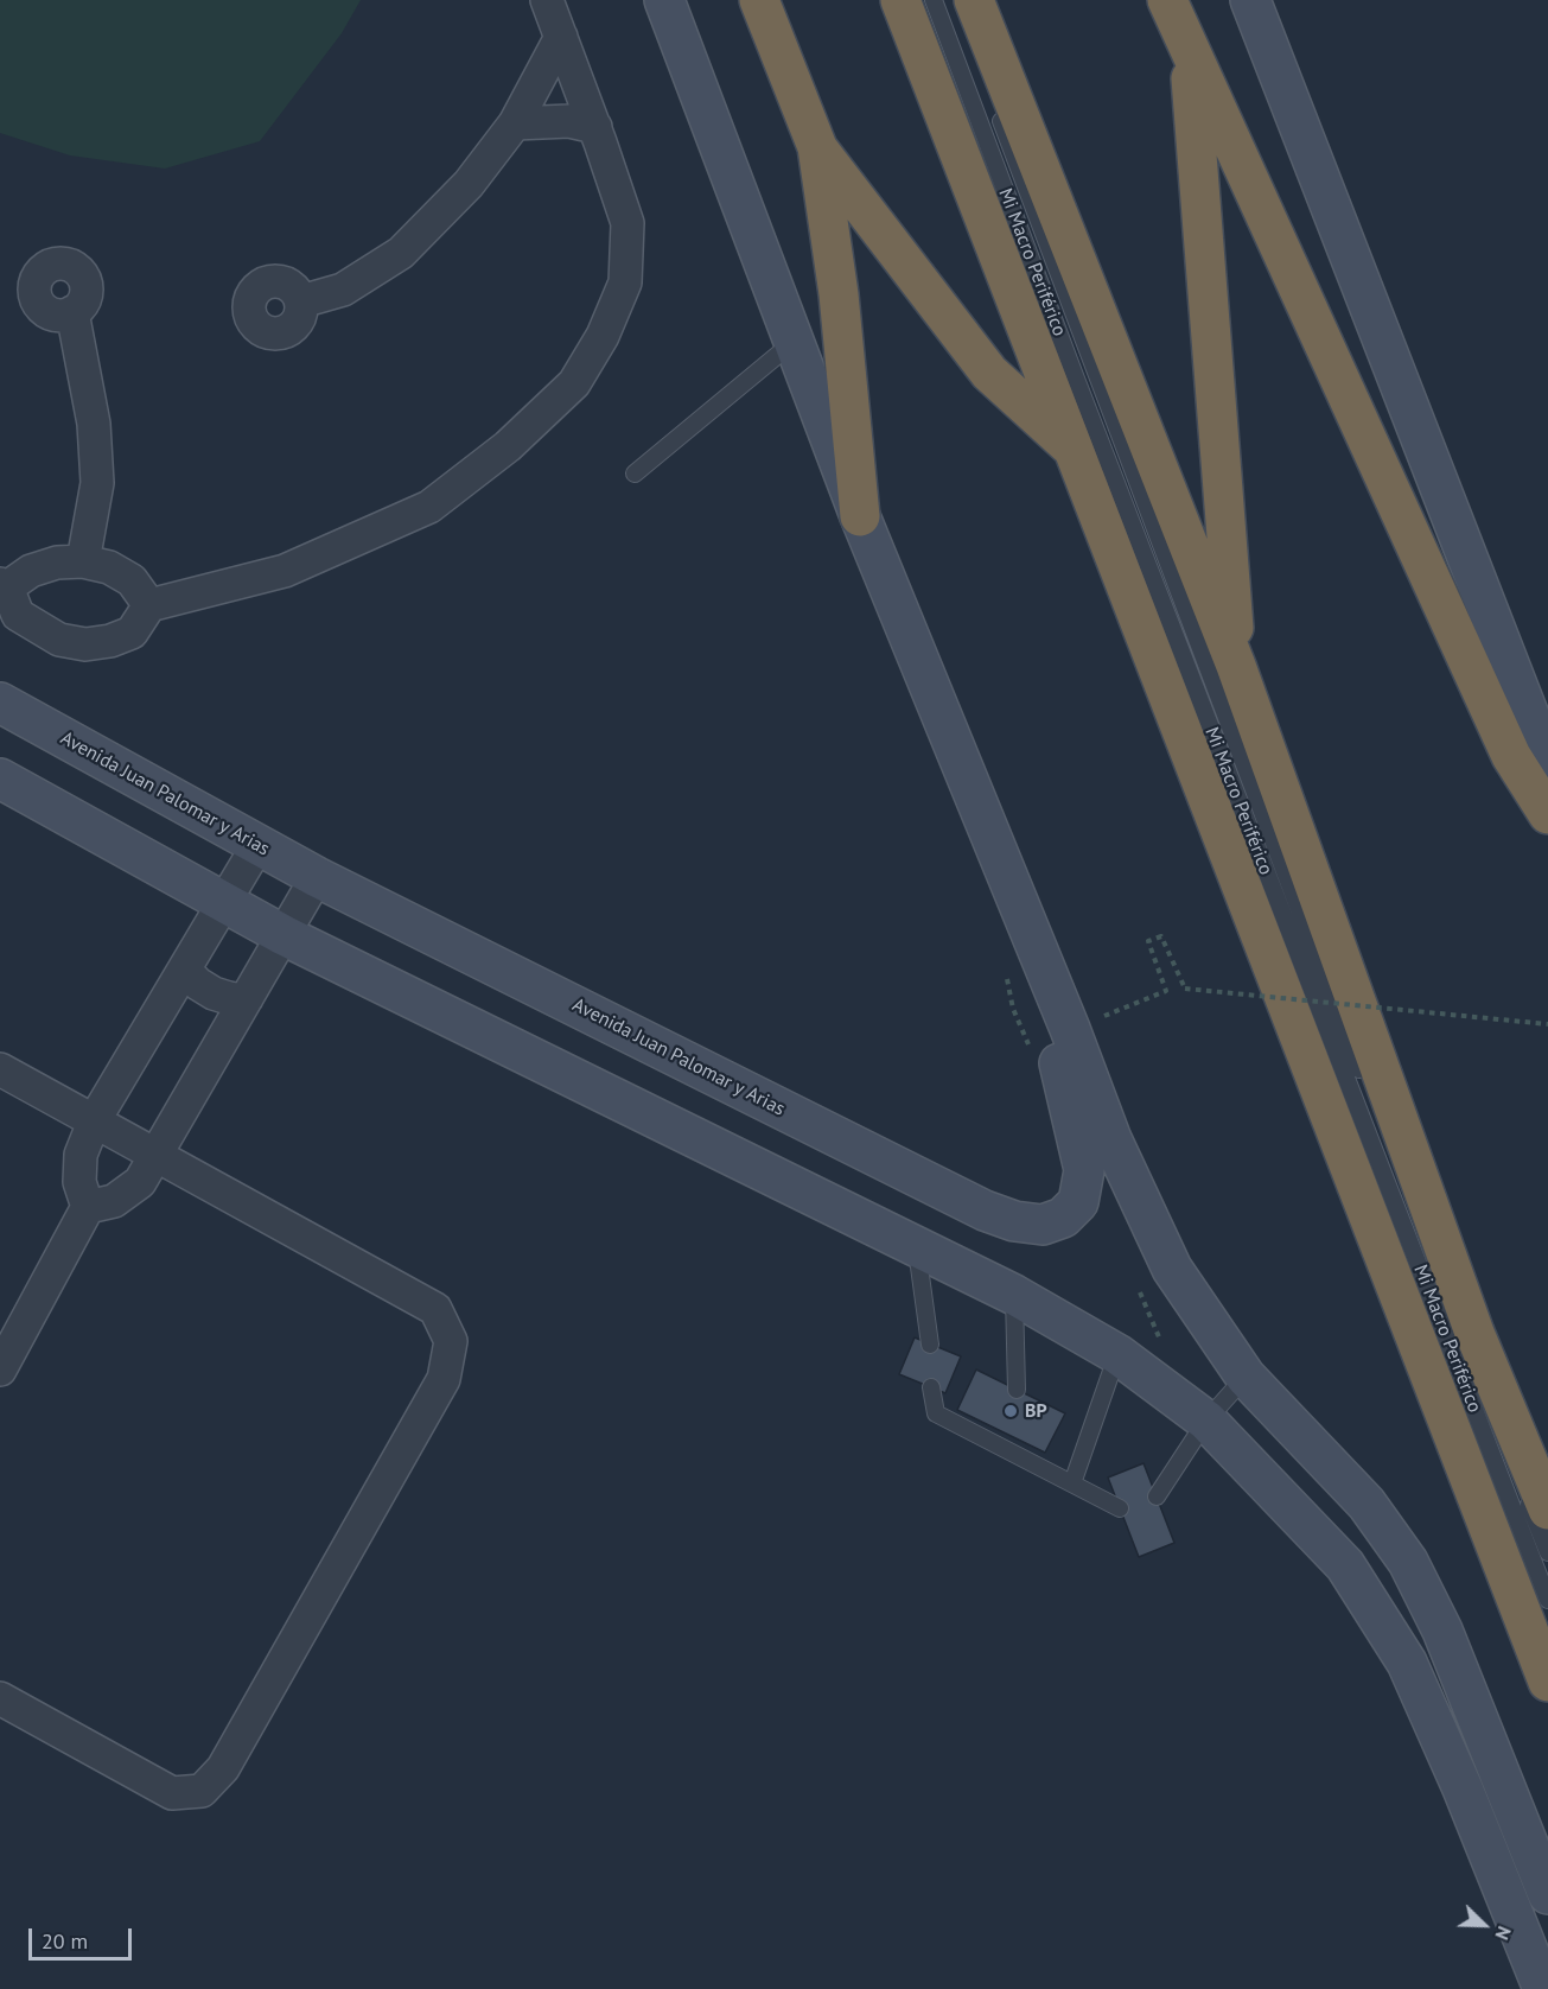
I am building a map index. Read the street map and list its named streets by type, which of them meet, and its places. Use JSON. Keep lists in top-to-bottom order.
{
  "streets": {
    "main road": ["Avenida Juan Palomar y Arias"],
    "lane": ["Mi Macro Periférico"]
  },
  "places": ["BP"],
  "scale_bar": "20 m",
  "north": "bottom right"
}
